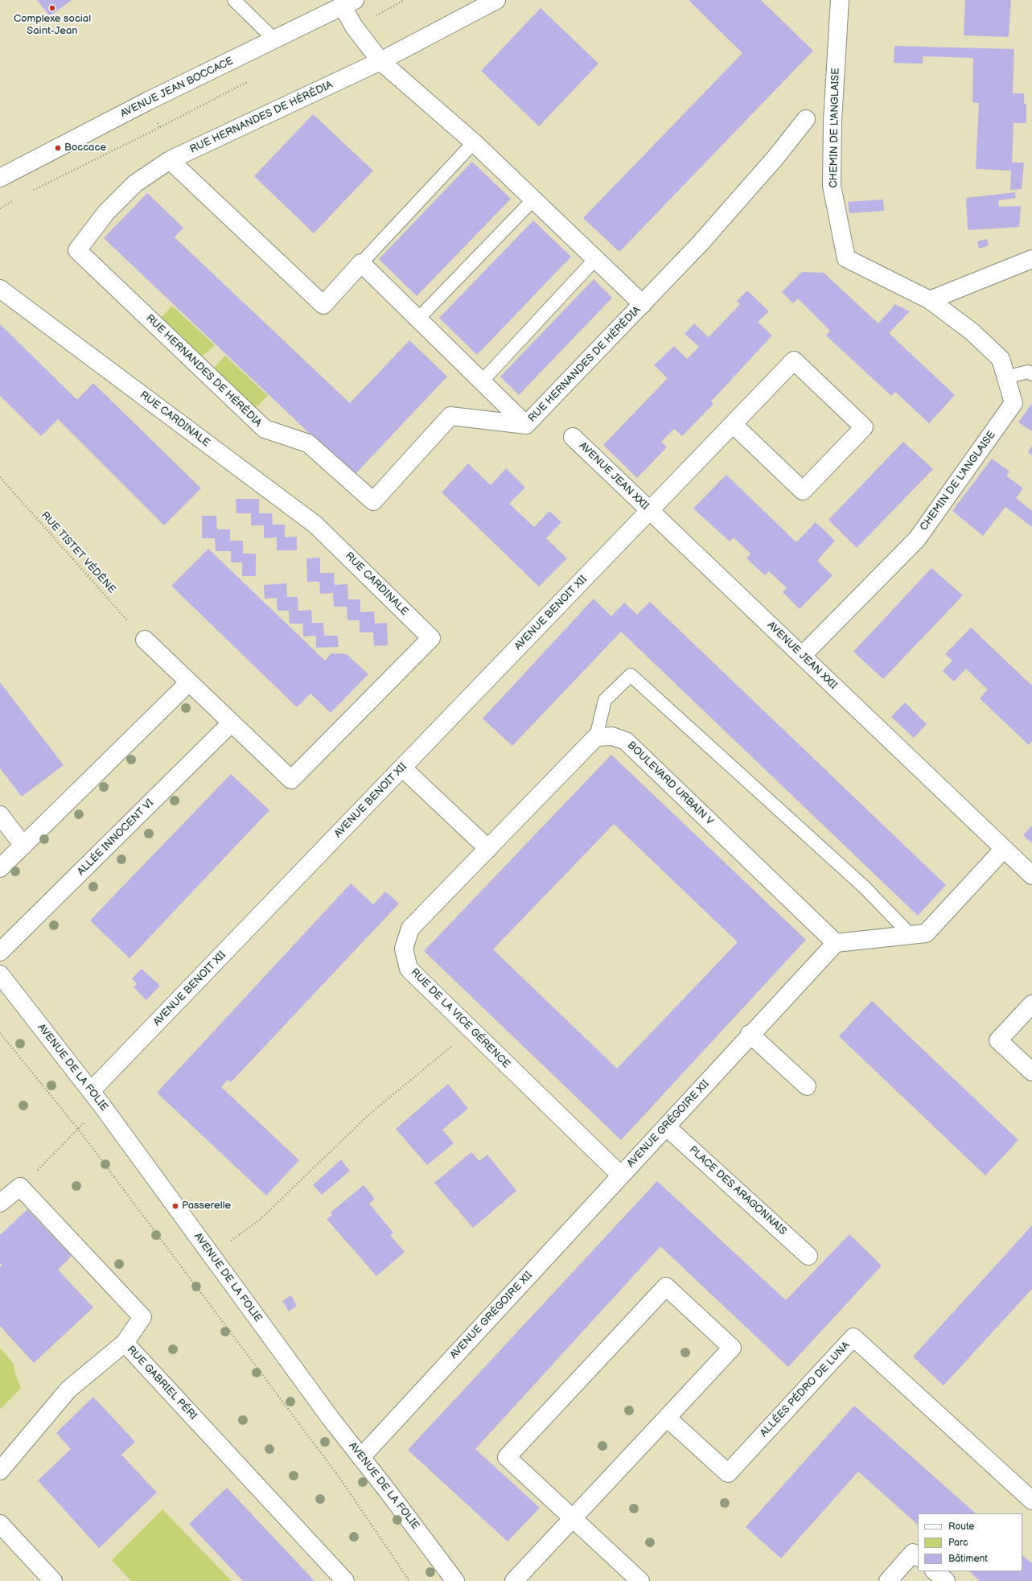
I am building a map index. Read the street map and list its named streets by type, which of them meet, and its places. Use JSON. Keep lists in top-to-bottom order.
{
  "streets": {
    "street": [
      "AVENUE JEAN BOCCACE",
      "RUE HERNANDES DE HÉRÈDIA",
      "CHEMIN DE L'ANGLAISE",
      "RUE CARDINALE",
      "AVENUE JEAN XXII",
      "AVENUE BENOIT XII",
      "BOULEVARD URBAIN V",
      "ALLÉE INNOCENT VI",
      "RUE DE LA VICE GÉRENCE",
      "AVENUE DE LA FOLIE",
      "AVENUE GRÉGOIRE XII",
      "PLACE DES ARAGONNAIS",
      "RUE GABRIEL PÉRI",
      "ALLÉES PÉDRO DE LUNA"
    ],
    "path": ["RUE TISTET VÉDÈNE"]
  },
  "crossings": [
    ["CHEMIN DE L'ANGLAISE", "AVENUE JEAN XXII"],
    ["RUE CARDINALE", "RUE TISTET VÉDÈNE"],
    ["RUE CARDINALE", "ALLÉE INNOCENT VI"],
    ["AVENUE JEAN XXII", "AVENUE BENOIT XII"],
    ["AVENUE BENOIT XII", "AVENUE DE LA FOLIE"],
    ["BOULEVARD URBAIN V", "AVENUE GRÉGOIRE XII"],
    ["RUE DE LA VICE GÉRENCE", "AVENUE GRÉGOIRE XII"],
    ["AVENUE DE LA FOLIE", "AVENUE GRÉGOIRE XII"],
    ["AVENUE GRÉGOIRE XII", "PLACE DES ARAGONNAIS"]
  ],
  "places": ["Complexe social Saint-Jean", "Boccace", "Passerelle"],
  "legend": ["Route", "Parc", "Bâtiment"]
}
